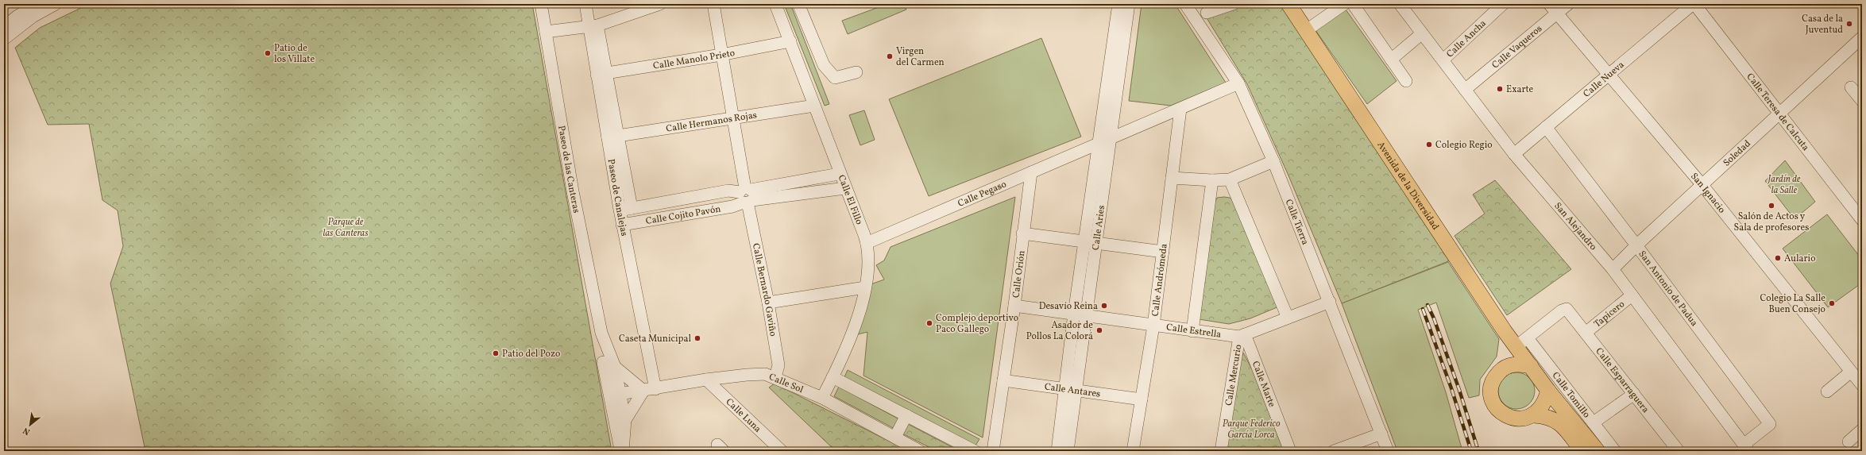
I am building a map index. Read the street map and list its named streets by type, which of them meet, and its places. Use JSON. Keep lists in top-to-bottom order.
{
  "streets": {
    "main road": ["Avenida de la Diversidad"],
    "street": [
      "Calle Ancha",
      "Calle Vaqueros",
      "Calle Manolo Prieto",
      "Calle Nueva",
      "Calle Teresa de Calcuta",
      "Calle Hermanos Rojas",
      "Soledad",
      "Paseo de las Canteras",
      "Calle Pegaso",
      "San Ignacio",
      "Paseo de Canalejas",
      "Calle El Fillo",
      "Calle Cojito Pavón",
      "Calle Tierra",
      "San Alejandro",
      "Calle Aries",
      "Calle Orión",
      "Calle Andrómeda",
      "San Antonio de Padua",
      "Calle Bernardo Gaviño",
      "Tapicero",
      "Calle Estrella",
      "Calle Mercurio",
      "Calle Esparraguera",
      "Calle Sol",
      "Calle Marte",
      "Calle Antares",
      "Calle Tomillo",
      "Calle Luna"
    ]
  },
  "crossings": [
    ["Calle Ancha", "San Alejandro"],
    ["Calle Vaqueros", "San Ignacio"],
    ["Calle Vaqueros", "San Alejandro"],
    ["Calle Manolo Prieto", "Paseo de Canalejas"],
    ["Calle Manolo Prieto", "Calle El Fillo"],
    ["Calle Manolo Prieto", "Calle Bernardo Gaviño"],
    ["Calle Nueva", "Calle Teresa de Calcuta"],
    ["Calle Nueva", "San Ignacio"],
    ["Calle Nueva", "San Alejandro"],
    ["Calle Nueva", "San Antonio de Padua"],
    ["Calle Teresa de Calcuta", "Soledad"],
    ["Calle Hermanos Rojas", "Paseo de Canalejas"],
    ["Calle Hermanos Rojas", "Calle El Fillo"],
    ["Calle Hermanos Rojas", "Calle Bernardo Gaviño"],
    ["Soledad", "San Ignacio"],
    ["Soledad", "San Alejandro"],
    ["Soledad", "San Antonio de Padua"],
    ["Avenida de la Diversidad", "Calle Esparraguera"],
    ["Avenida de la Diversidad", "Calle Tomillo"],
    ["Calle Pegaso", "Calle El Fillo"],
    ["Calle Pegaso", "Calle Aries"],
    ["Calle Pegaso", "Calle Orión"],
    ["Paseo de Canalejas", "Calle Cojito Pavón"],
    ["Paseo de Canalejas", "Calle Sol"],
    ["Calle El Fillo", "Calle Cojito Pavón"],
    ["Calle El Fillo", "Calle Sol"],
    ["Calle Cojito Pavón", "Calle Bernardo Gaviño"],
    ["Calle Tierra", "Calle Estrella"],
    ["San Alejandro", "San Antonio de Padua"],
    ["San Alejandro", "Tapicero"],
    ["Calle Aries", "Calle Estrella"],
    ["Calle Aries", "Calle Antares"],
    ["Calle Orión", "Calle Estrella"],
    ["Calle Orión", "Calle Antares"],
    ["Calle Andrómeda", "Calle Estrella"],
    ["Calle Andrómeda", "Calle Antares"],
    ["Calle Bernardo Gaviño", "Calle Sol"],
    ["Tapicero", "Calle Esparraguera"],
    ["Calle Estrella", "Calle Mercurio"],
    ["Calle Estrella", "Calle Marte"],
    ["Calle Mercurio", "Calle Marte"],
    ["Calle Esparraguera", "Calle Tomillo"],
    ["Calle Sol", "Calle Luna"]
  ],
  "parks": ["Jardín de la Salle", "Parque de las Canteras", "Parque Federico García Lorca"],
  "places": [
    "Casa de la Juventud",
    "Patio de los Villate",
    "Virgen del Carmen",
    "Exarte",
    "Colegio Regio",
    "Salón de Actos y Sala de profesores",
    "Aulario",
    "Colegio La Salle Buen Consejo",
    "Desavío Reina",
    "Complejo deportivo Paco Gallego",
    "Asador de Pollos La Colorá",
    "Caseta Municipal",
    "Patio del Pozo"
  ],
  "north": "bottom left"
}
